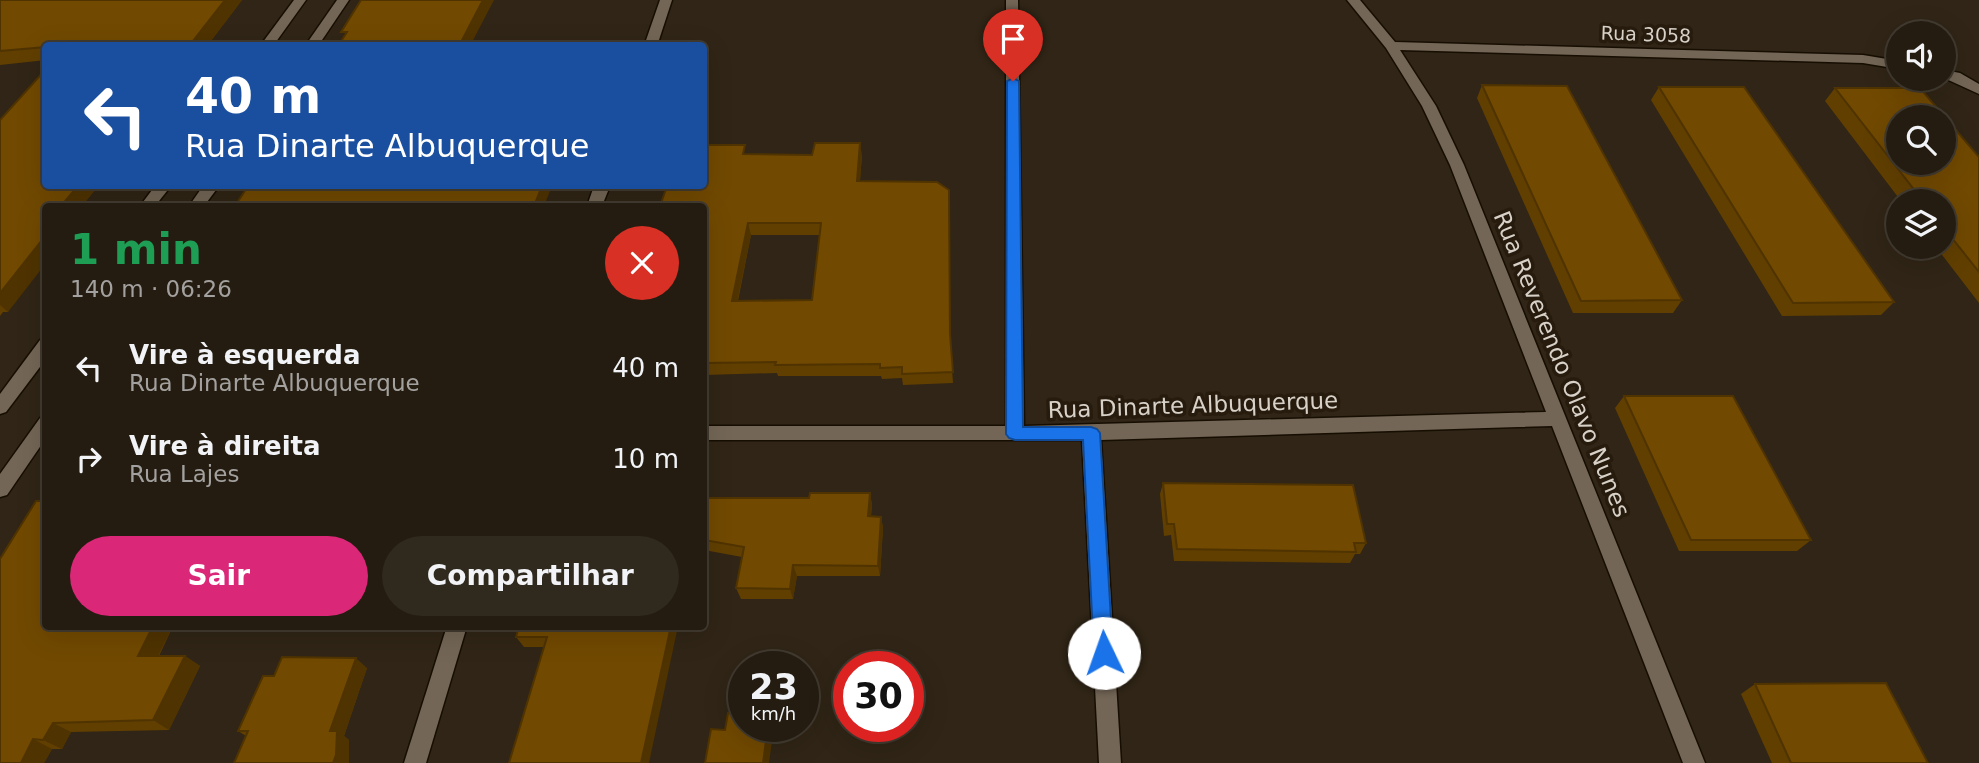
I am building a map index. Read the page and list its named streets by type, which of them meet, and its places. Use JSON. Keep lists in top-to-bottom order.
{
  "streets": {
    "street": ["Rua 3058", "Rua Reverendo Olavo Nunes", "Rua Dinarte Albuquerque"]
  },
  "crossings": [
    ["Rua 3058", "Rua Reverendo Olavo Nunes"],
    ["Rua Reverendo Olavo Nunes", "Rua Dinarte Albuquerque"]
  ],
  "page": {
    "turn": ["40 m", "Rua Dinarte Albuquerque"],
    "heading": ["1 min", "140 m · 06:26"],
    "list": [
      {
        "name": "Vire à esquerda",
        "note": "Rua Dinarte Albuquerque",
        "value": "40 m"
      },
      {
        "name": "Vire à direita",
        "note": "Rua Lajes",
        "value": "10 m"
      }
    ],
    "buttons": ["Sair", "Compartilhar"],
    "speed": "23 km/h",
    "limit": "30"
  }
}
